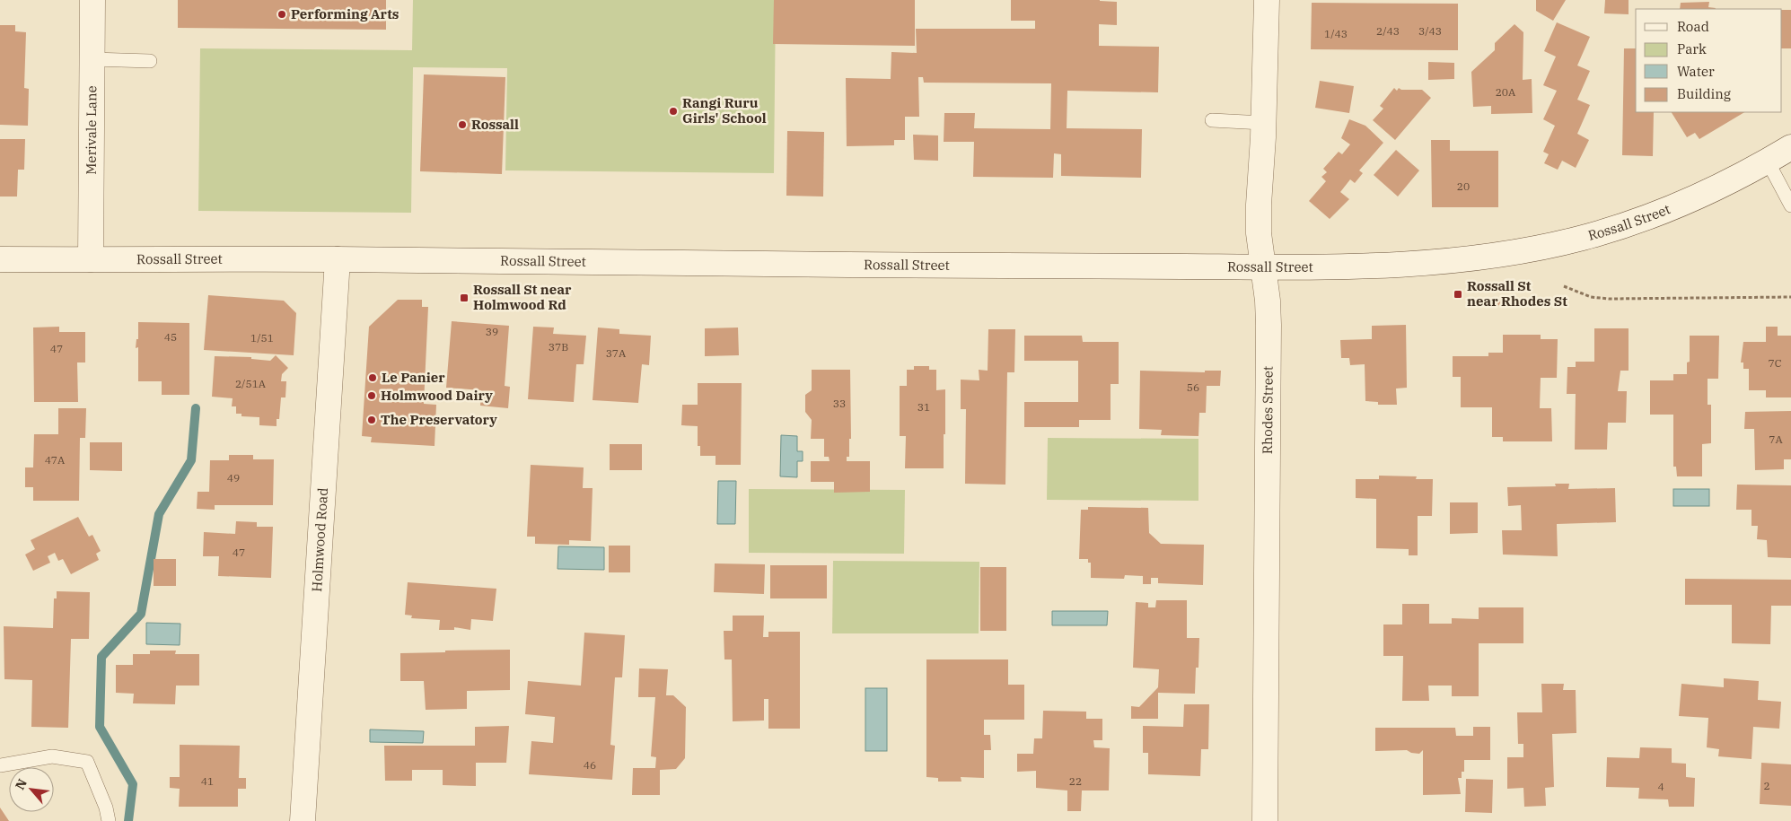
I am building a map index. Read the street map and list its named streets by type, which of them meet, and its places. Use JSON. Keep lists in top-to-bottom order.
{
  "streets": {
    "main road": [
      "Merivale Lane",
      "Rossall Street",
      "Rhodes Street",
      "Holmwood Road"
    ]
  },
  "crossings": [
    ["Merivale Lane", "Rossall Street"],
    ["Rossall Street", "Rhodes Street"],
    ["Rossall Street", "Holmwood Road"]
  ],
  "places": {
    "other": [
      "Performing Arts",
      "Rangi Ruru Girls' School",
      "Rossall",
      "Le Panier",
      "Holmwood Dairy",
      "The Preservatory"
    ],
    "transit": ["Rossall St near Rhodes St", "Rossall St near Holmwood Rd"]
  },
  "house_numbers": [
    "2/43",
    "3/43",
    "1/43",
    "20A",
    "20",
    "39",
    "45",
    "1/51",
    "37B",
    "47",
    "37A",
    "7C",
    "2/51A",
    "56",
    "33",
    "31",
    "7A",
    "47A",
    "49",
    "47",
    "46",
    "41",
    "22",
    "2",
    "4"
  ],
  "legend": [
    "Road",
    "Park",
    "Water",
    "Building"
  ],
  "north": "top left"
}
